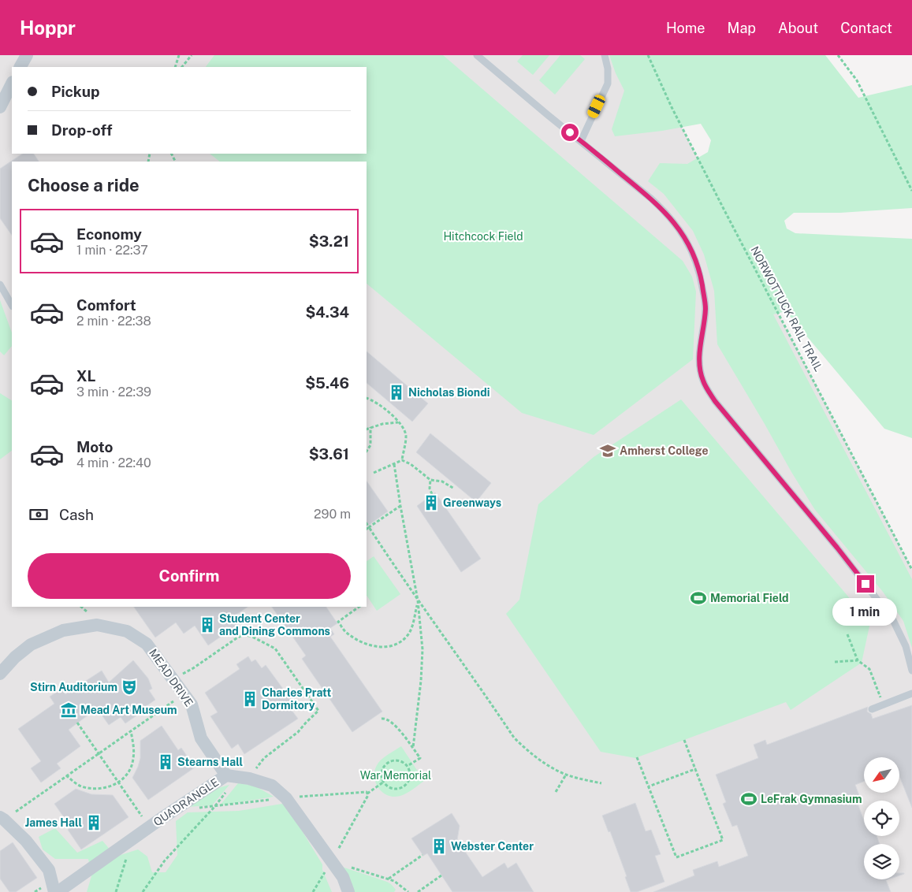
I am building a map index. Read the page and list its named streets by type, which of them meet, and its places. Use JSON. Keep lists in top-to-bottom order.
{
  "streets": {
    "street": ["MEAD DRIVE", "QUADRANGLE"],
    "path": ["NORWOTTUCK RAIL TRAIL"]
  },
  "crossings": [
    ["MEAD DRIVE", "QUADRANGLE"]
  ],
  "parks": ["Hitchcock Field", "War Memorial"],
  "places": {
    "building": [
      "Nicholas Biondi",
      "Greenways",
      "Student Center and Dining Commons",
      "Charles Pratt Dormitory",
      "Stearns Hall",
      "James Hall",
      "Webster Center"
    ],
    "school or university": ["Amherst College"],
    "sports": ["Memorial Field", "LeFrak Gymnasium"],
    "theatre": ["Stirn Auditorium"],
    "museum": ["Mead Art Museum"]
  },
  "north": "bottom left",
  "page": {
    "header": "Hoppr",
    "nav": [
      "Home",
      "Map",
      "About",
      "Contact"
    ],
    "banner": ["Pickup", "Drop-off"],
    "heading": "Choose a ride",
    "list": [
      {
        "name": "Economy",
        "note": "1 min · 22:37",
        "value": "$3.21"
      },
      {
        "name": "Comfort",
        "note": "2 min · 22:38",
        "value": "$4.34"
      },
      {
        "name": "XL",
        "note": "3 min · 22:39",
        "value": "$5.46"
      },
      {
        "name": "Moto",
        "note": "4 min · 22:40",
        "value": "$3.61"
      }
    ],
    "pay": ["Cash", "290 m"],
    "buttons": "Confirm",
    "bubble": "1 min"
  }
}
